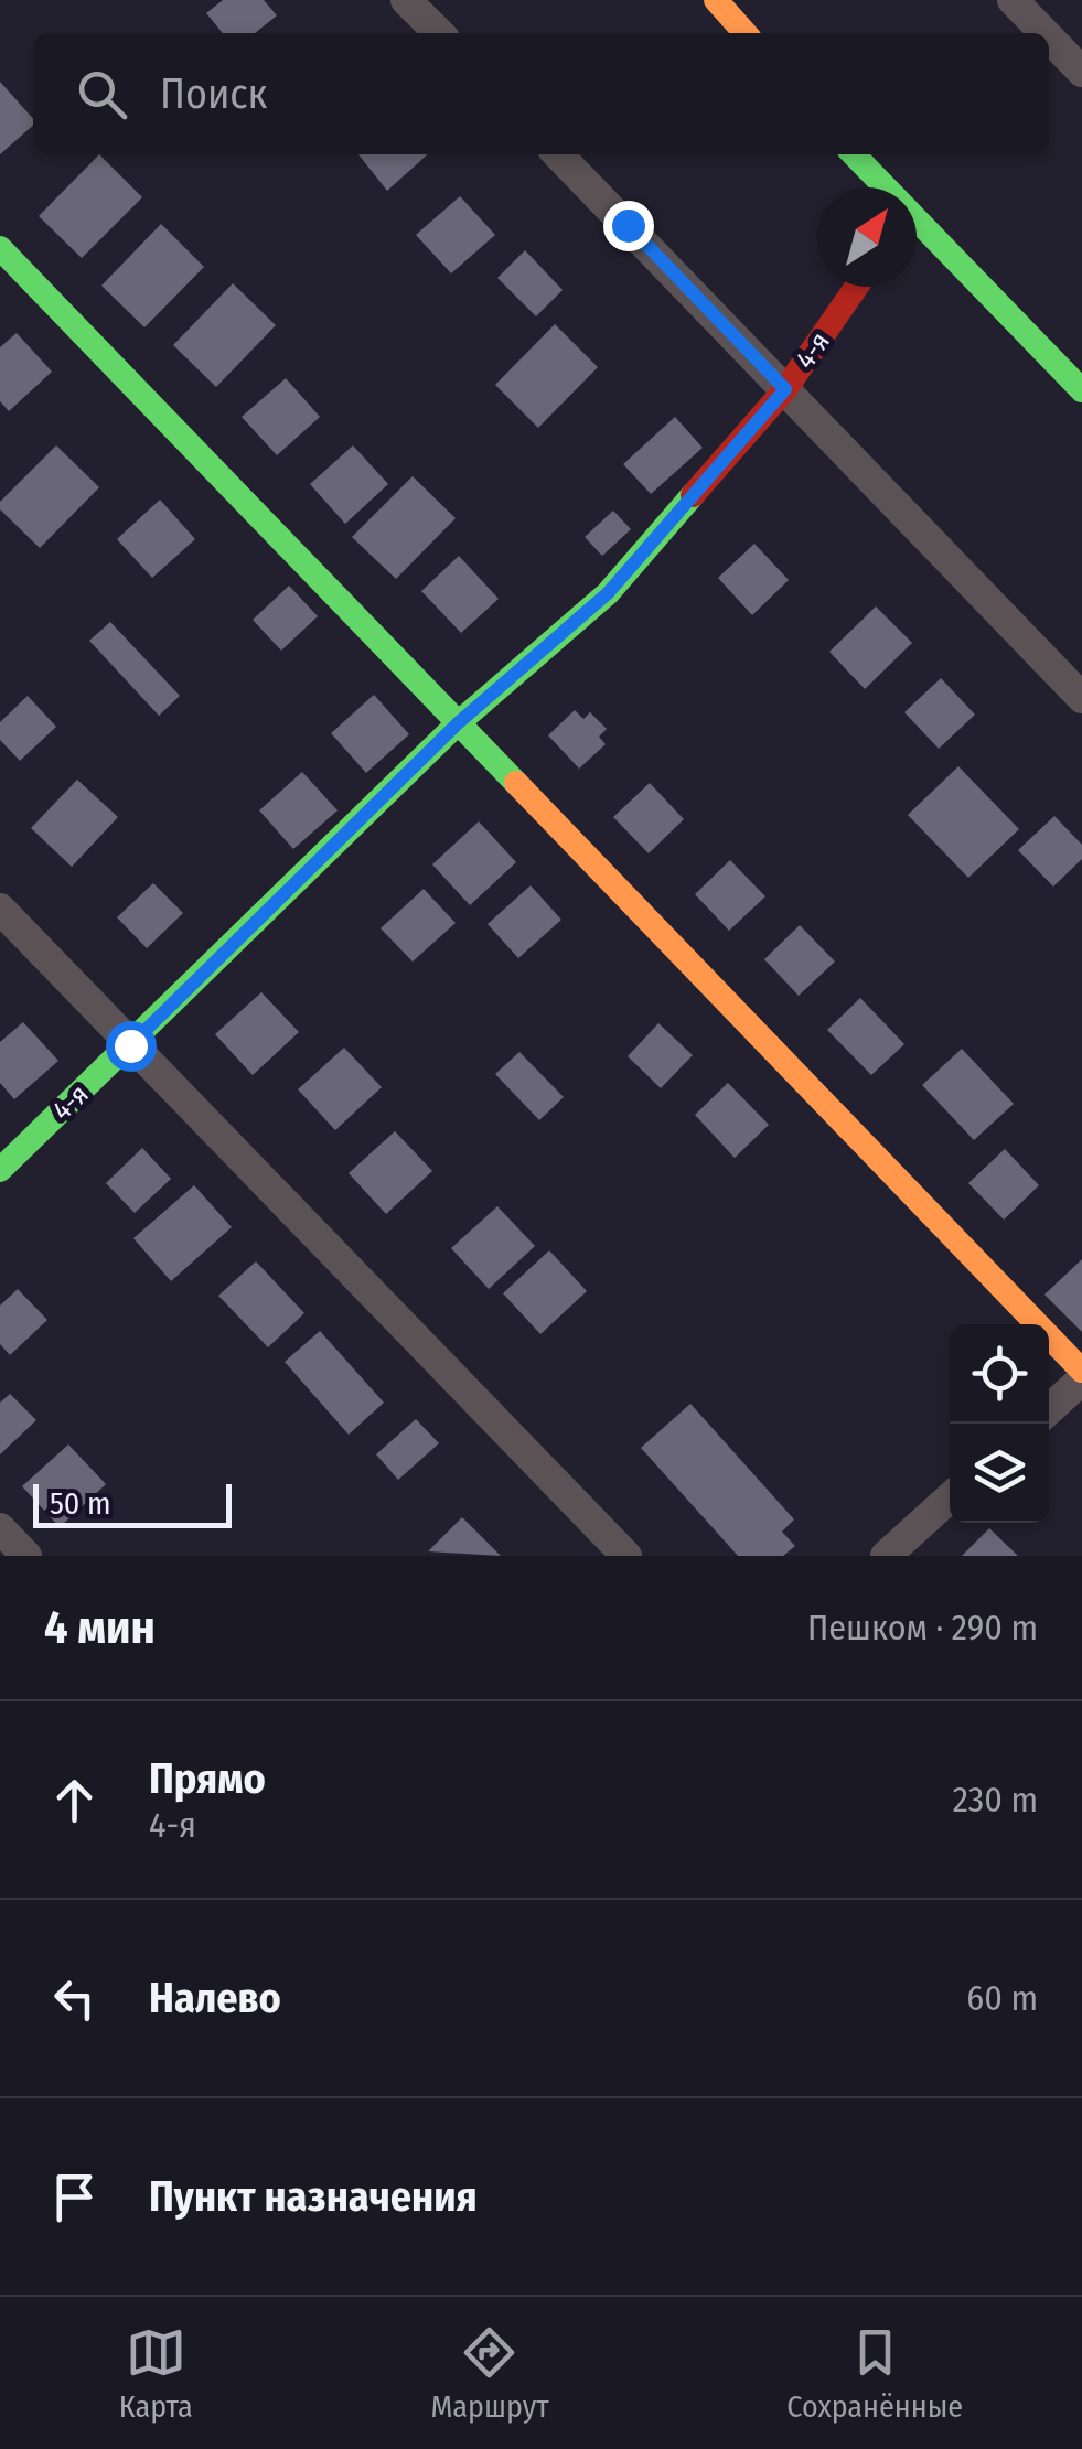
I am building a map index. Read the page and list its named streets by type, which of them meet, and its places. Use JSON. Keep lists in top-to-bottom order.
{
  "streets": {
    "street": ["4-я"]
  },
  "scale_bar": "50 m",
  "north": "top right",
  "page": {
    "search": "Поиск",
    "scale": "50 m",
    "heading": ["4 мин", "Пешком · 290 m"],
    "list": [
      ["Прямо", "4-я", "230 m"],
      ["Налево", "60 m"],
      "Пункт назначения"
    ],
    "nav": ["Карта", "Маршрут", "Сохранённые"]
  }
}
